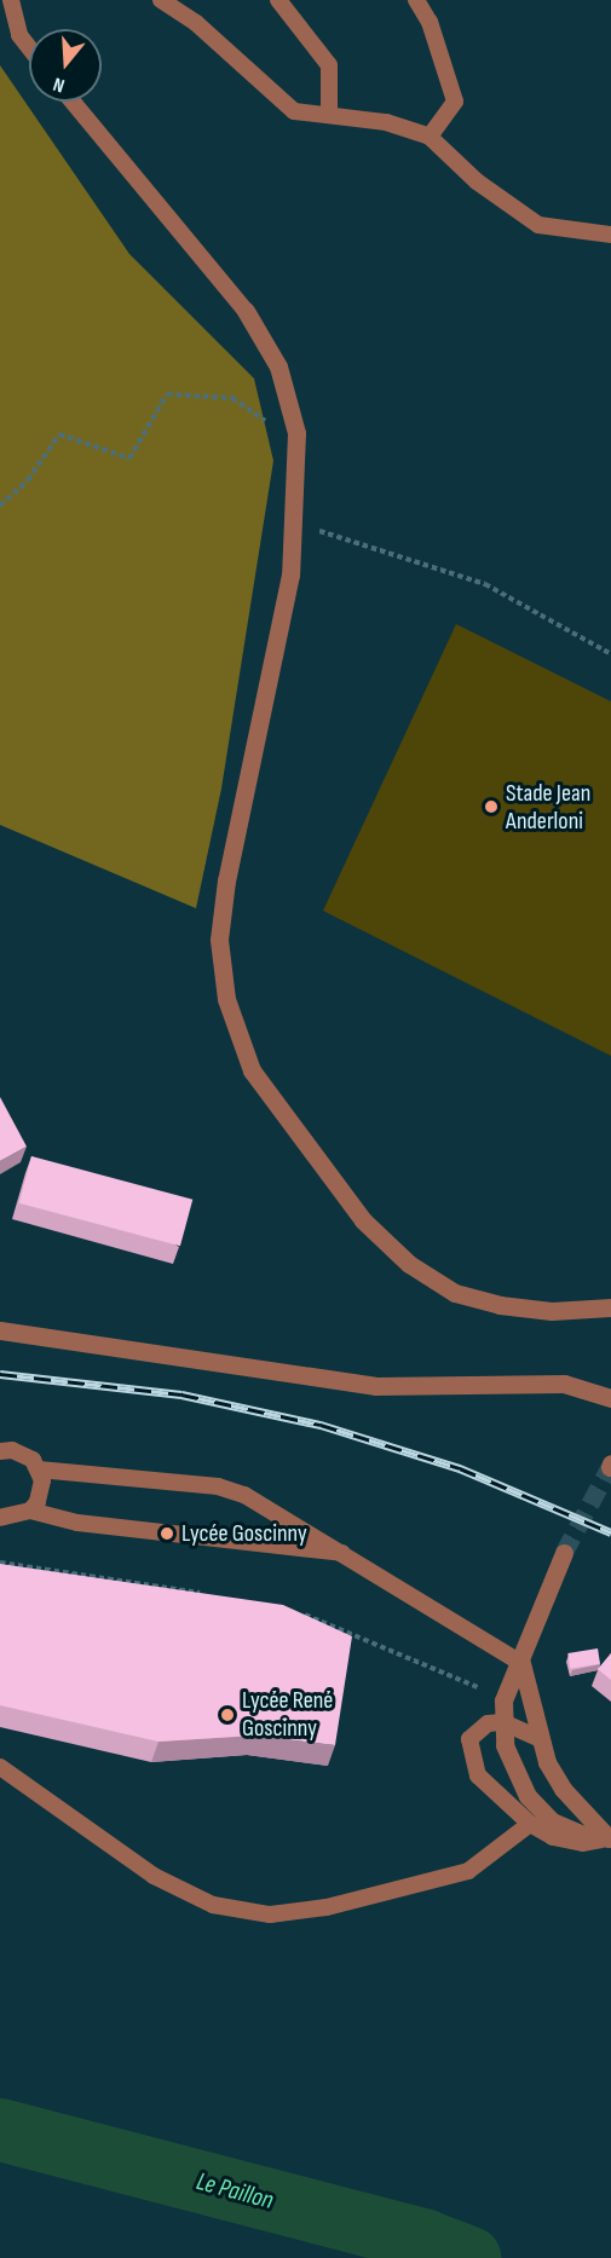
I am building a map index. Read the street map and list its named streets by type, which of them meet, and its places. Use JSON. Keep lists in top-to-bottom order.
{
  "water": ["Le Paillon"],
  "places": ["Stade Jean Anderloni", "Lycée Goscinny", "Lycée René Goscinny"],
  "north": "bottom"
}
